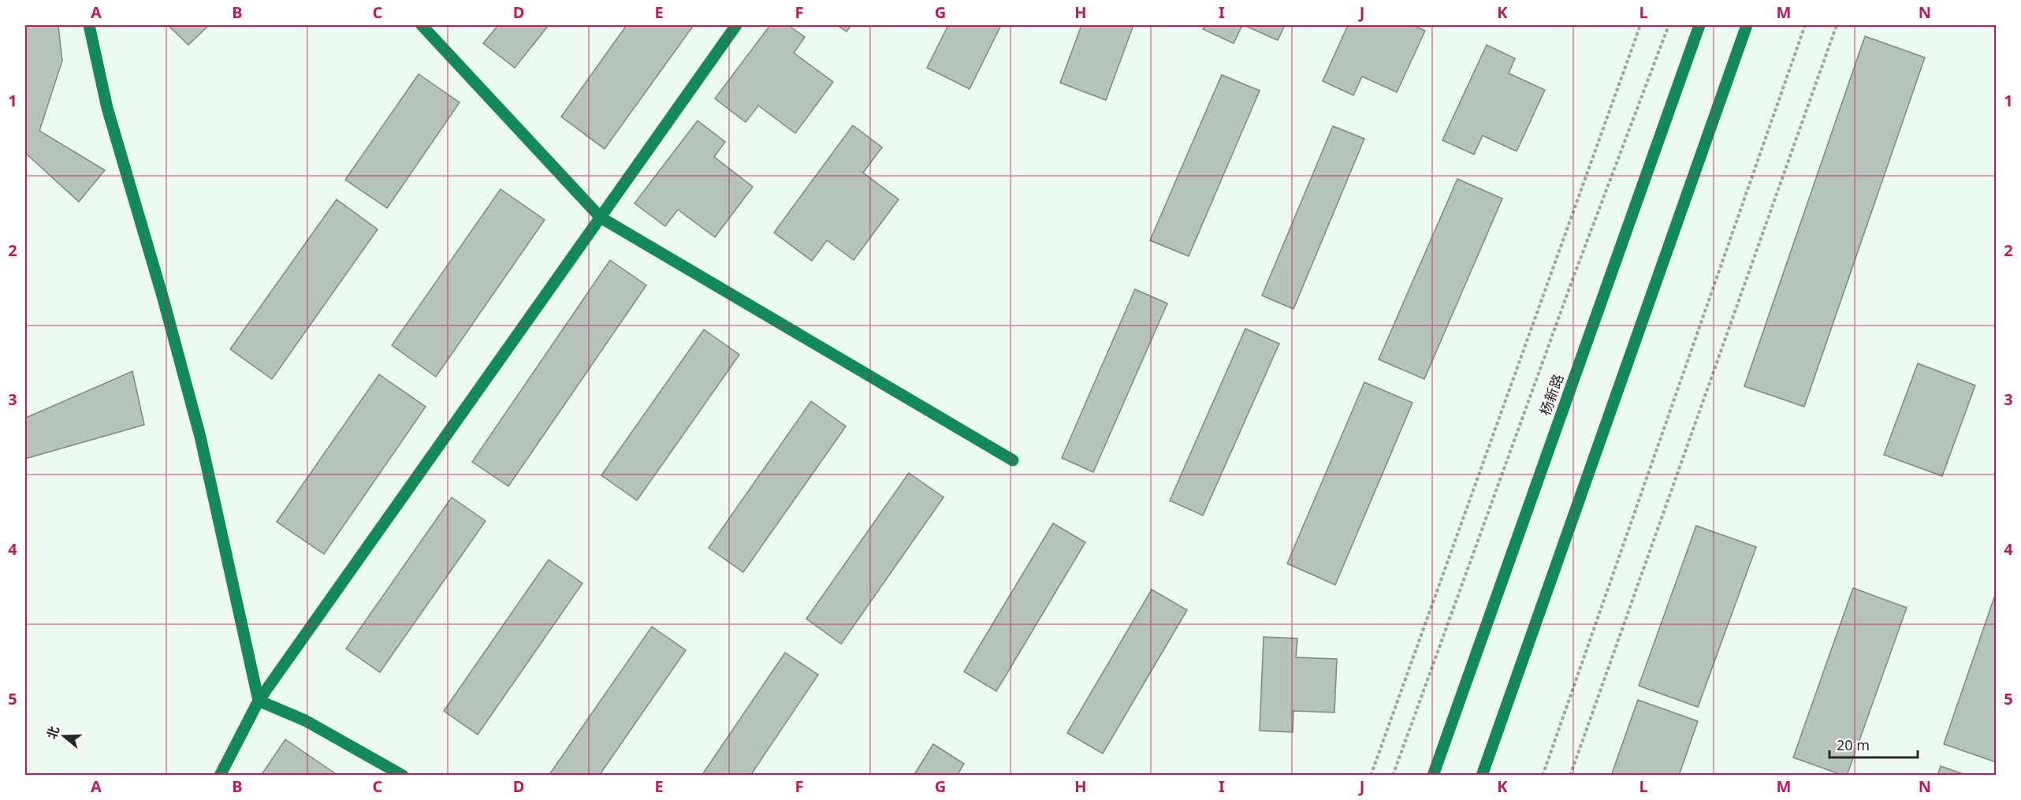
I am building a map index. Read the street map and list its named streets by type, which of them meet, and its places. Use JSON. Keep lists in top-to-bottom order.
{
  "streets": {
    "street": ["杨新路"]
  },
  "scale_bar": "20 m",
  "north": "left",
  "grid": {
    "columns": [
      "A",
      "B",
      "C",
      "D",
      "E",
      "F",
      "G",
      "H",
      "I",
      "J",
      "K",
      "L",
      "M",
      "N"
    ],
    "rows": [
      "1",
      "2",
      "3",
      "4",
      "5"
    ]
  }
}
